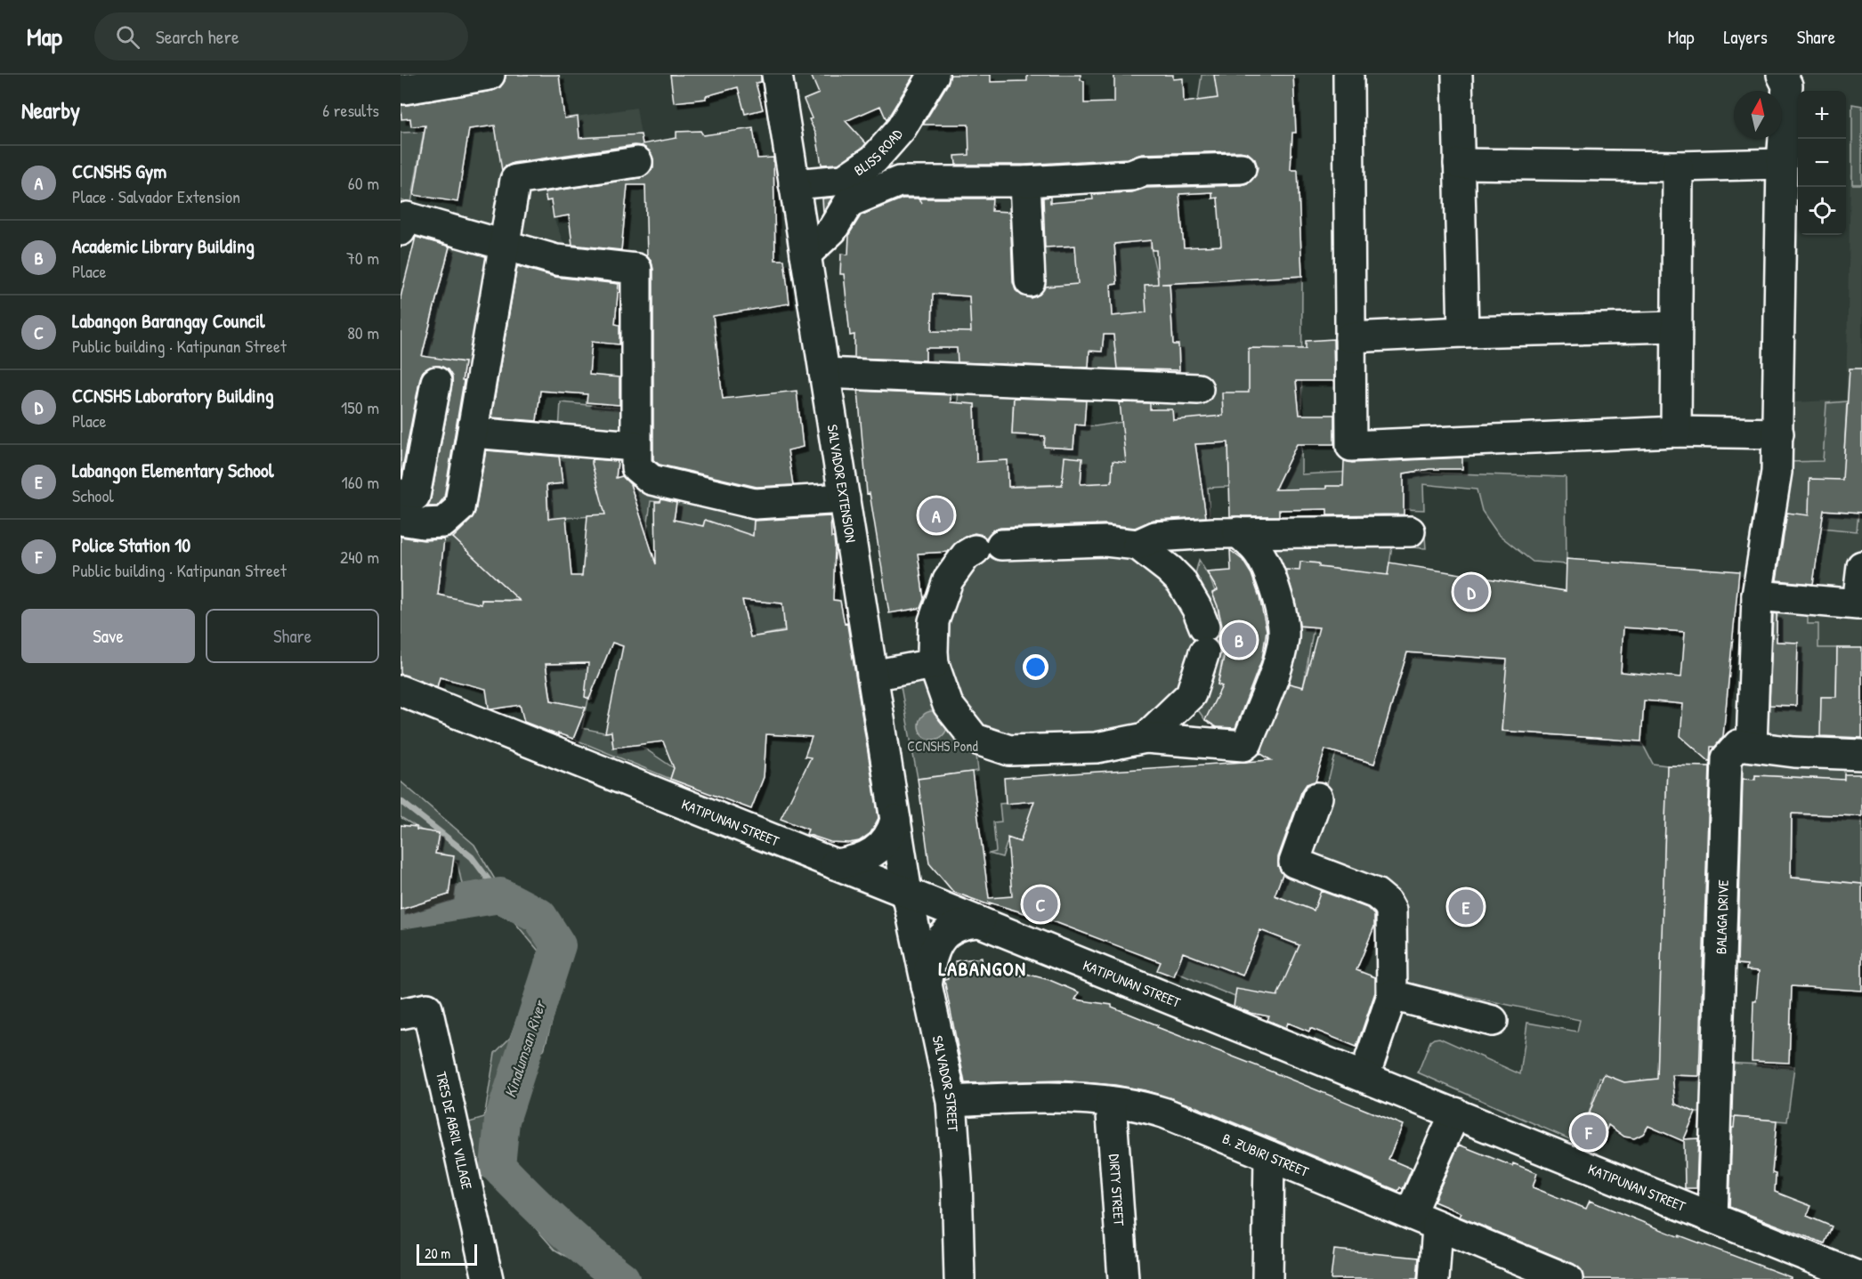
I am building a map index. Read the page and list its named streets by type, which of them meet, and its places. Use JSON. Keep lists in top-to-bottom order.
{
  "streets": {
    "street": [
      "BLISS ROAD",
      "SALVADOR EXTENSION",
      "KATIPUNAN STREET",
      "BALAGA DRIVE",
      "SALVADOR STREET",
      "TRES DE ABRIL VILLAGE",
      "B. ZUBIRI STREET",
      "DIRTY STREET"
    ]
  },
  "crossings": [
    ["BLISS ROAD", "SALVADOR EXTENSION"],
    ["SALVADOR EXTENSION", "KATIPUNAN STREET"],
    ["SALVADOR EXTENSION", "SALVADOR STREET"],
    ["KATIPUNAN STREET", "BALAGA DRIVE"],
    ["KATIPUNAN STREET", "SALVADOR STREET"],
    ["SALVADOR STREET", "B. ZUBIRI STREET"],
    ["B. ZUBIRI STREET", "DIRTY STREET"]
  ],
  "districts": ["LABANGON"],
  "water": ["Kinalumsan River"],
  "parks": ["CCNSHS Pond"],
  "scale_bar": "20 m",
  "north": "top",
  "page": {
    "header": "Map",
    "search": "Search here",
    "nav": ["Map", "Layers", "Share"],
    "heading": ["Nearby", "6 results"],
    "map_buttons": ["+", "−"],
    "list": [
      {
        "mark": "A",
        "name": "CCNSHS Gym",
        "note": "Place · Salvador Extension",
        "value": "60 m"
      },
      {
        "mark": "B",
        "name": "Academic Library Building",
        "note": "Place",
        "value": "70 m"
      },
      {
        "mark": "C",
        "name": "Labangon Barangay Council",
        "note": "Public building · Katipunan Street",
        "value": "80 m"
      },
      {
        "mark": "D",
        "name": "CCNSHS Laboratory Building",
        "note": "Place",
        "value": "150 m"
      },
      {
        "mark": "E",
        "name": "Labangon Elementary School",
        "note": "School",
        "value": "160 m"
      },
      {
        "mark": "F",
        "name": "Police Station 10",
        "note": "Public building · Katipunan Street",
        "value": "240 m"
      }
    ],
    "pins": [
      "A",
      "D",
      "B",
      "C",
      "E",
      "F"
    ],
    "buttons": ["Save", "Share"],
    "scale": "20 m"
  }
}
